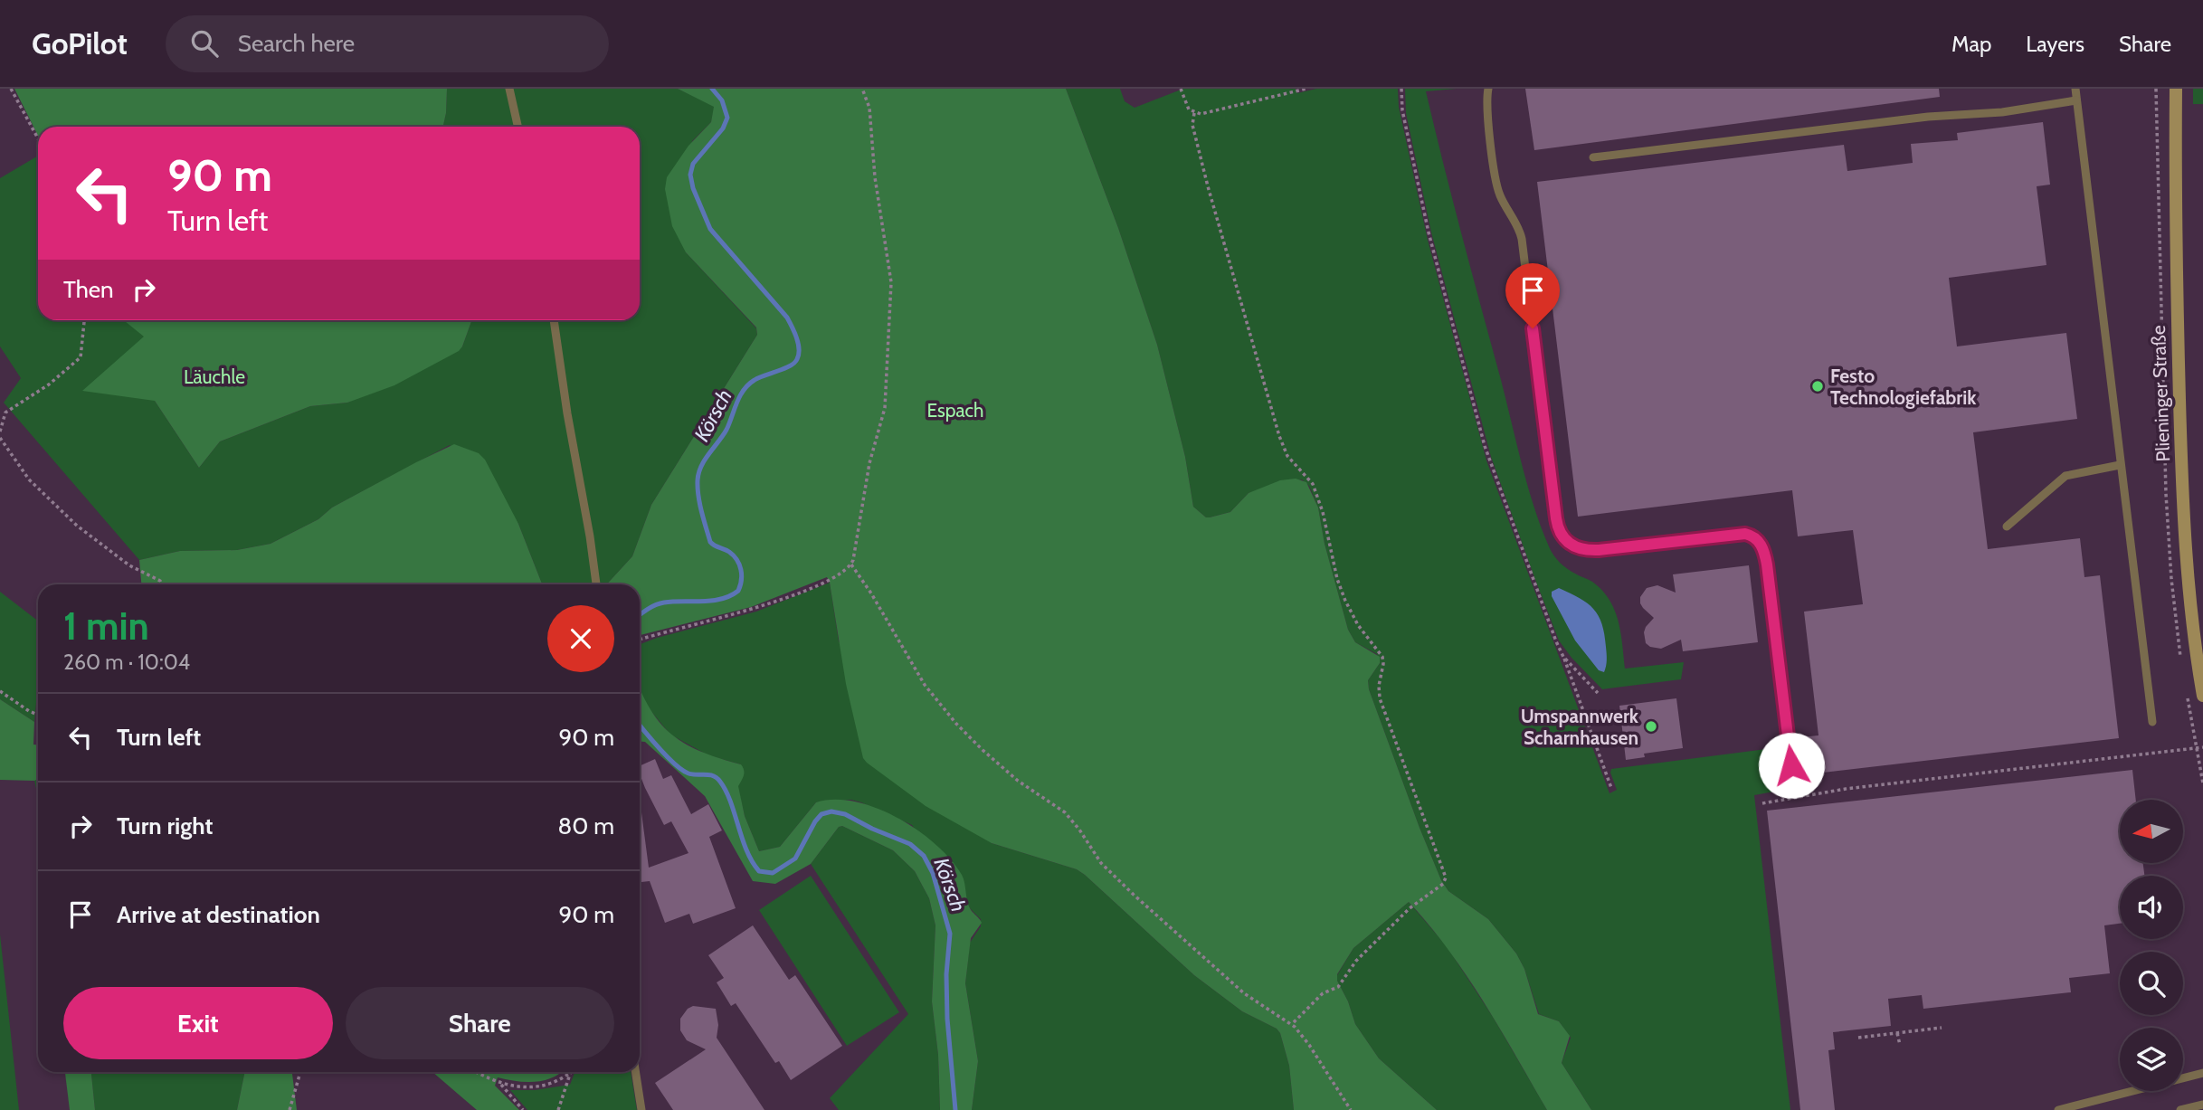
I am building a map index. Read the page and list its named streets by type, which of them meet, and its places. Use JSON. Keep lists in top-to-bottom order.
{
  "streets": {
    "main road": ["Plieninger Straße"]
  },
  "water": ["Körsch"],
  "parks": ["Läuchle", "Espach"],
  "places": ["Festo Technologiefabrik", "Umspannwerk Scharnhausen"],
  "north": "left",
  "page": {
    "header": "GoPilot",
    "search": "Search here",
    "nav": ["Map", "Layers", "Share"],
    "turn": ["90 m", "Turn left"],
    "then": "Then",
    "heading": ["1 min", "260 m · 10:04"],
    "list": [
      {
        "name": "Turn left",
        "value": "90 m"
      },
      {
        "name": "Turn right",
        "value": "80 m"
      },
      {
        "name": "Arrive at destination",
        "value": "90 m"
      }
    ],
    "buttons": ["Exit", "Share"]
  }
}
